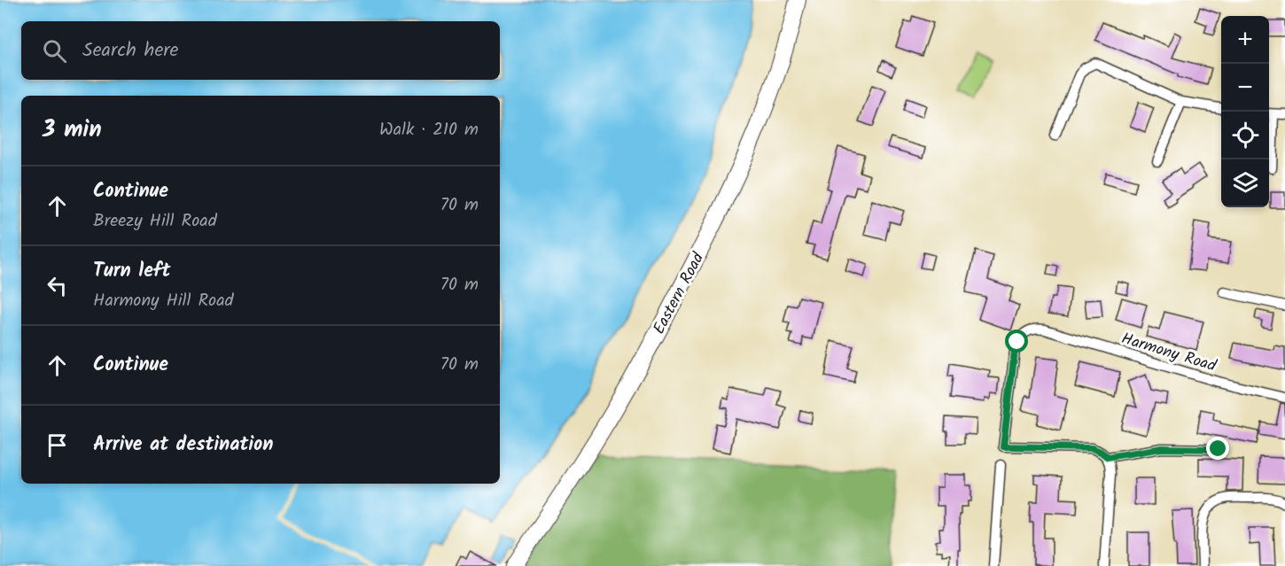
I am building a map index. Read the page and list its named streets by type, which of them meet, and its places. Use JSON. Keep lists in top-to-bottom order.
{
  "streets": {
    "highway": ["Eastern Road"],
    "street": ["Harmony Road"]
  },
  "page": {
    "map_buttons": ["+", "−"],
    "search": "Search here",
    "heading": ["3 min", "Walk · 210 m"],
    "list": [
      ["Continue", "Breezy Hill Road", "70 m"],
      ["Turn left", "Harmony Hill Road", "70 m"],
      ["Continue", "70 m"],
      "Arrive at destination"
    ]
  }
}
